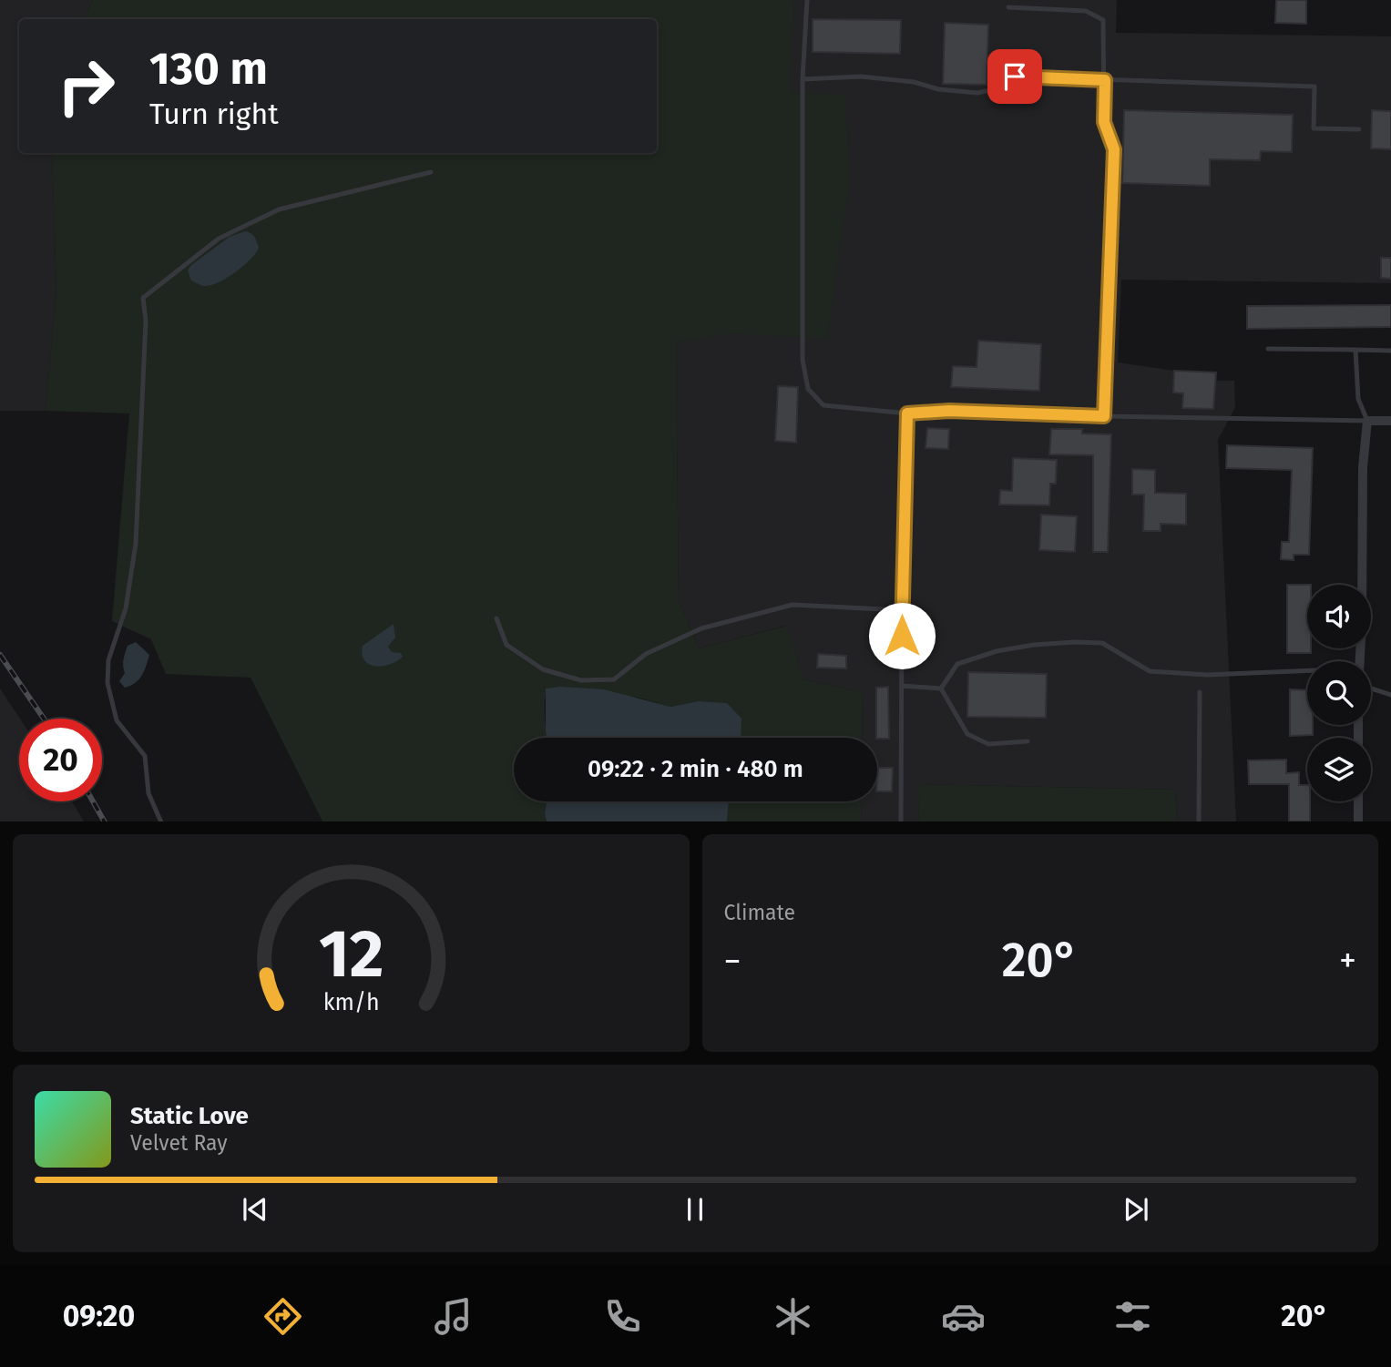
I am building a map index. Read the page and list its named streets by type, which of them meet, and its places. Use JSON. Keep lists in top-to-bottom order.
{
  "page": {
    "turn": ["130 m", "Turn right"],
    "limit": "20",
    "trip": "09:22 · 2 min · 480 m",
    "tile": "Climate",
    "heat": ["−", "20°", "+"],
    "song": ["Static Love", "Velvet Ray"],
    "tabs": ["09:20", "20°"],
    "gauge": ["12", "km/h"]
  }
}
